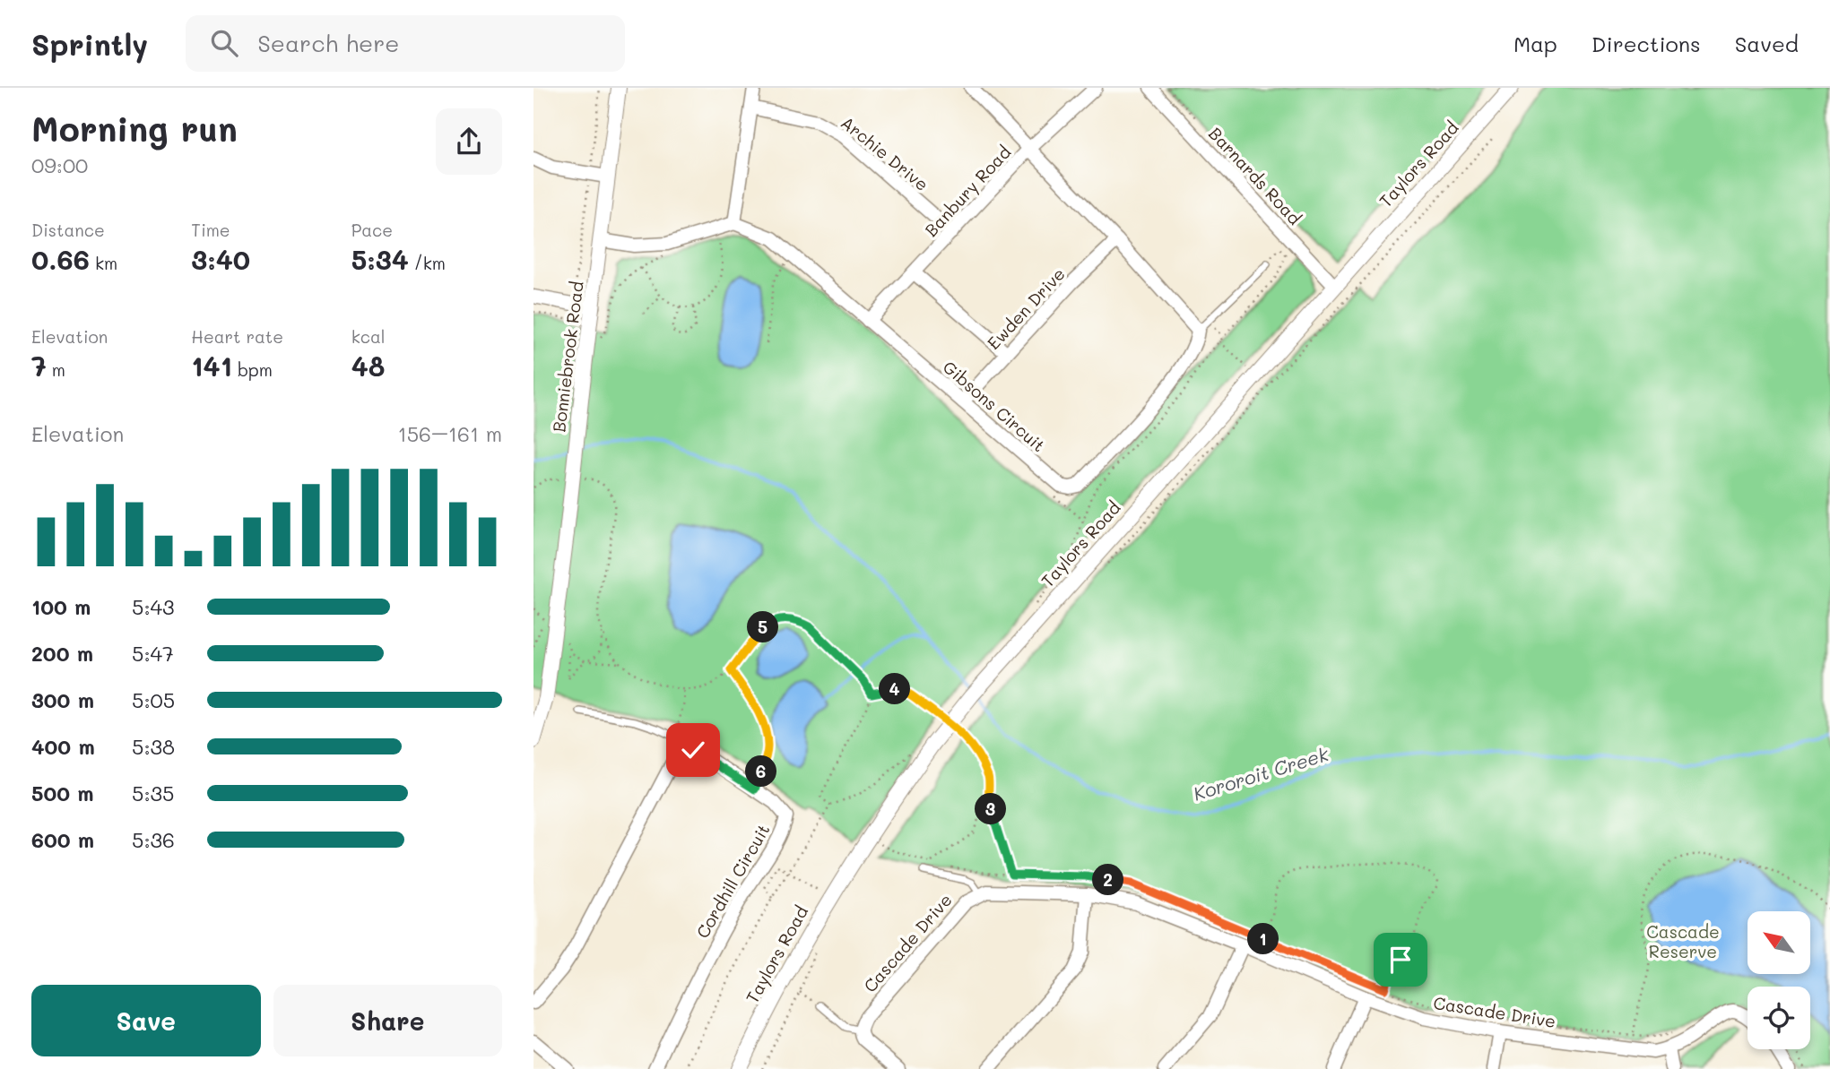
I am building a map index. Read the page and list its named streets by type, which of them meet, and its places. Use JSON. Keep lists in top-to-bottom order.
{
  "streets": {
    "street": [
      "Archie Drive",
      "Taylors Road",
      "Barnards Road",
      "Banbury Road",
      "Ewden Drive",
      "Bonniebrook Road",
      "Gibsons Circuit",
      "Cordhill Circuit",
      "Cascade Drive"
    ]
  },
  "crossings": [
    ["Archie Drive", "Banbury Road"],
    ["Taylors Road", "Barnards Road"],
    ["Banbury Road", "Gibsons Circuit"],
    ["Ewden Drive", "Gibsons Circuit"]
  ],
  "water": ["Kororoit Creek"],
  "parks": ["Cascade Reserve"],
  "north": "top left",
  "page": {
    "header": "Sprintly",
    "search": "Search here",
    "nav": ["Map", "Directions", "Saved"],
    "heading": ["Morning run", "09:00"],
    "stats": [
      ["Distance", "0.66 km"],
      ["Time", "3:40"],
      ["Pace", "5:34 /km"],
      ["Elevation", "7 m"],
      ["Heart rate", "141 bpm"],
      ["kcal", "48"]
    ],
    "chart": ["Elevation", "156–161 m"],
    "list": [
      {
        "name": "100 m",
        "note": "5:43"
      },
      {
        "name": "200 m",
        "note": "5:47"
      },
      {
        "name": "300 m",
        "note": "5:05"
      },
      {
        "name": "400 m",
        "note": "5:38"
      },
      {
        "name": "500 m",
        "note": "5:35"
      },
      {
        "name": "600 m",
        "note": "5:36"
      }
    ],
    "pins": [
      "5",
      "4",
      "6",
      "3",
      "2",
      "1"
    ],
    "buttons": ["Save", "Share"]
  }
}
